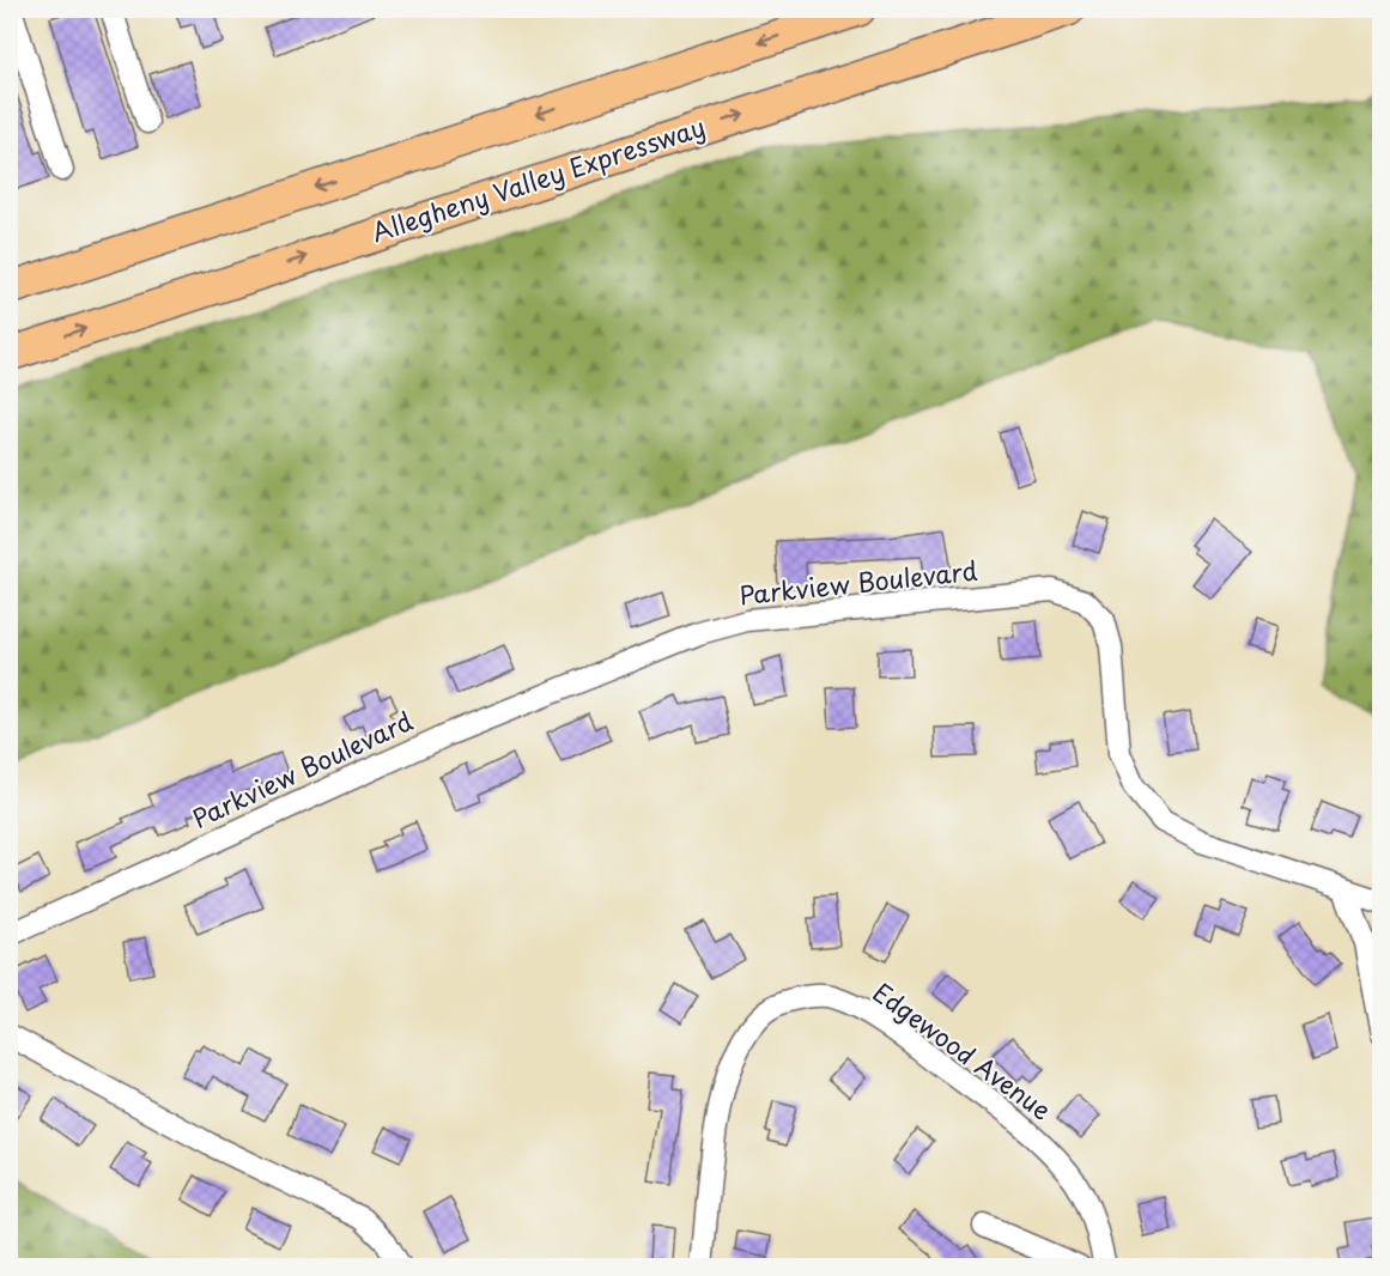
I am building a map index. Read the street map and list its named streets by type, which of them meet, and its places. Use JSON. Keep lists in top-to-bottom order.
{
  "streets": {
    "highway": ["Allegheny Valley Expressway"],
    "street": ["Parkview Boulevard", "Edgewood Avenue"]
  }
}
